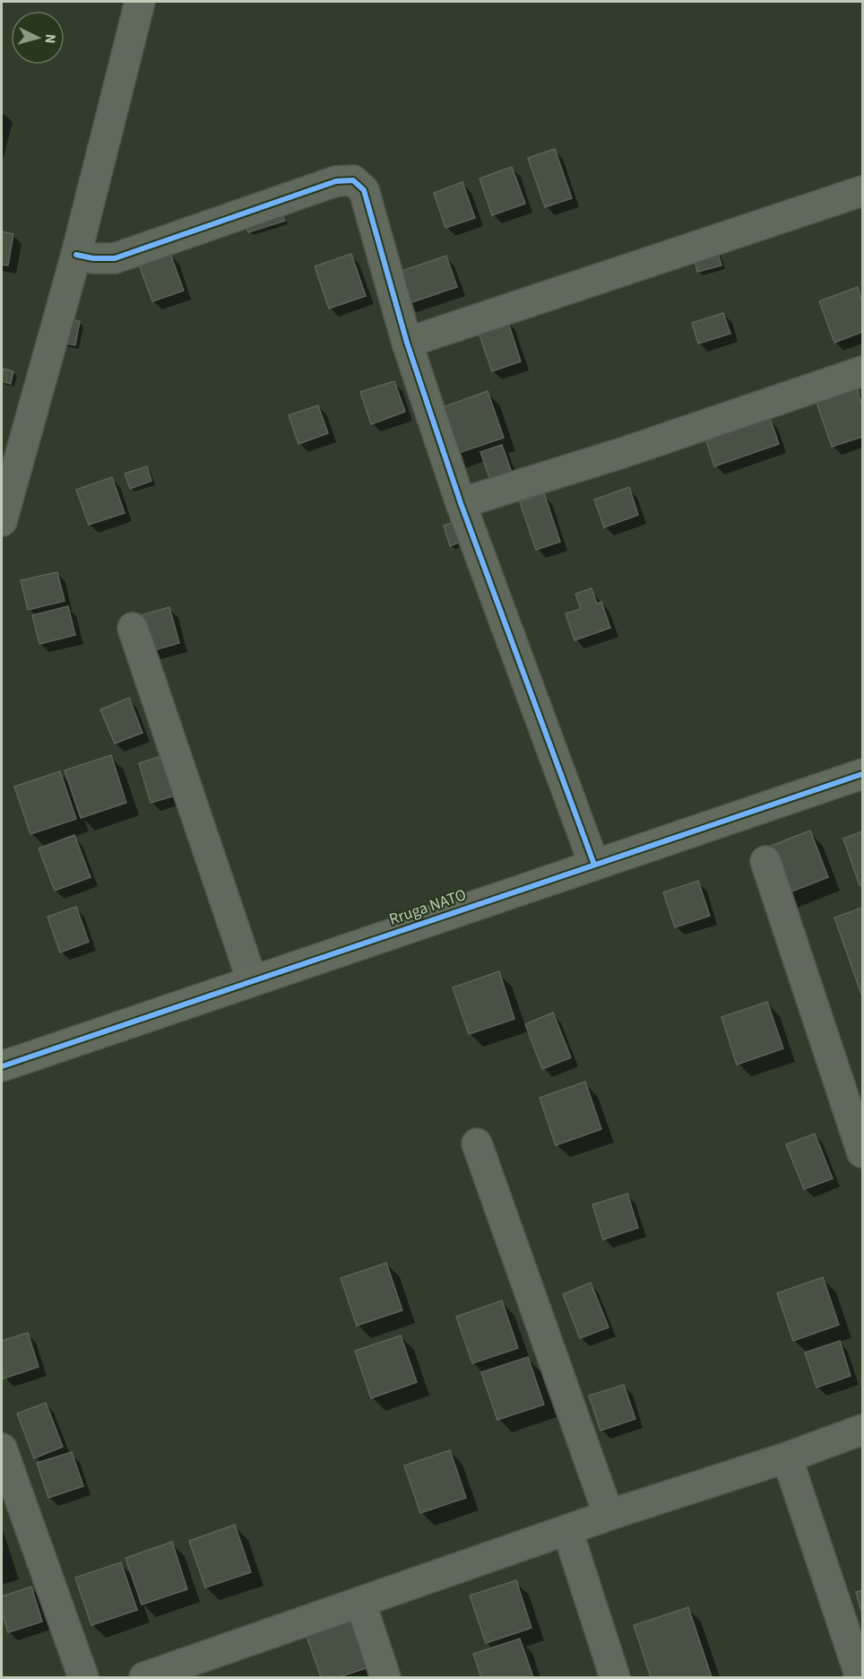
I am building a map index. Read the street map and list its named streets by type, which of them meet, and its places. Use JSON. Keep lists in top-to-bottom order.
{
  "streets": {
    "main road": ["Rruga NATO"]
  },
  "north": "right"
}
